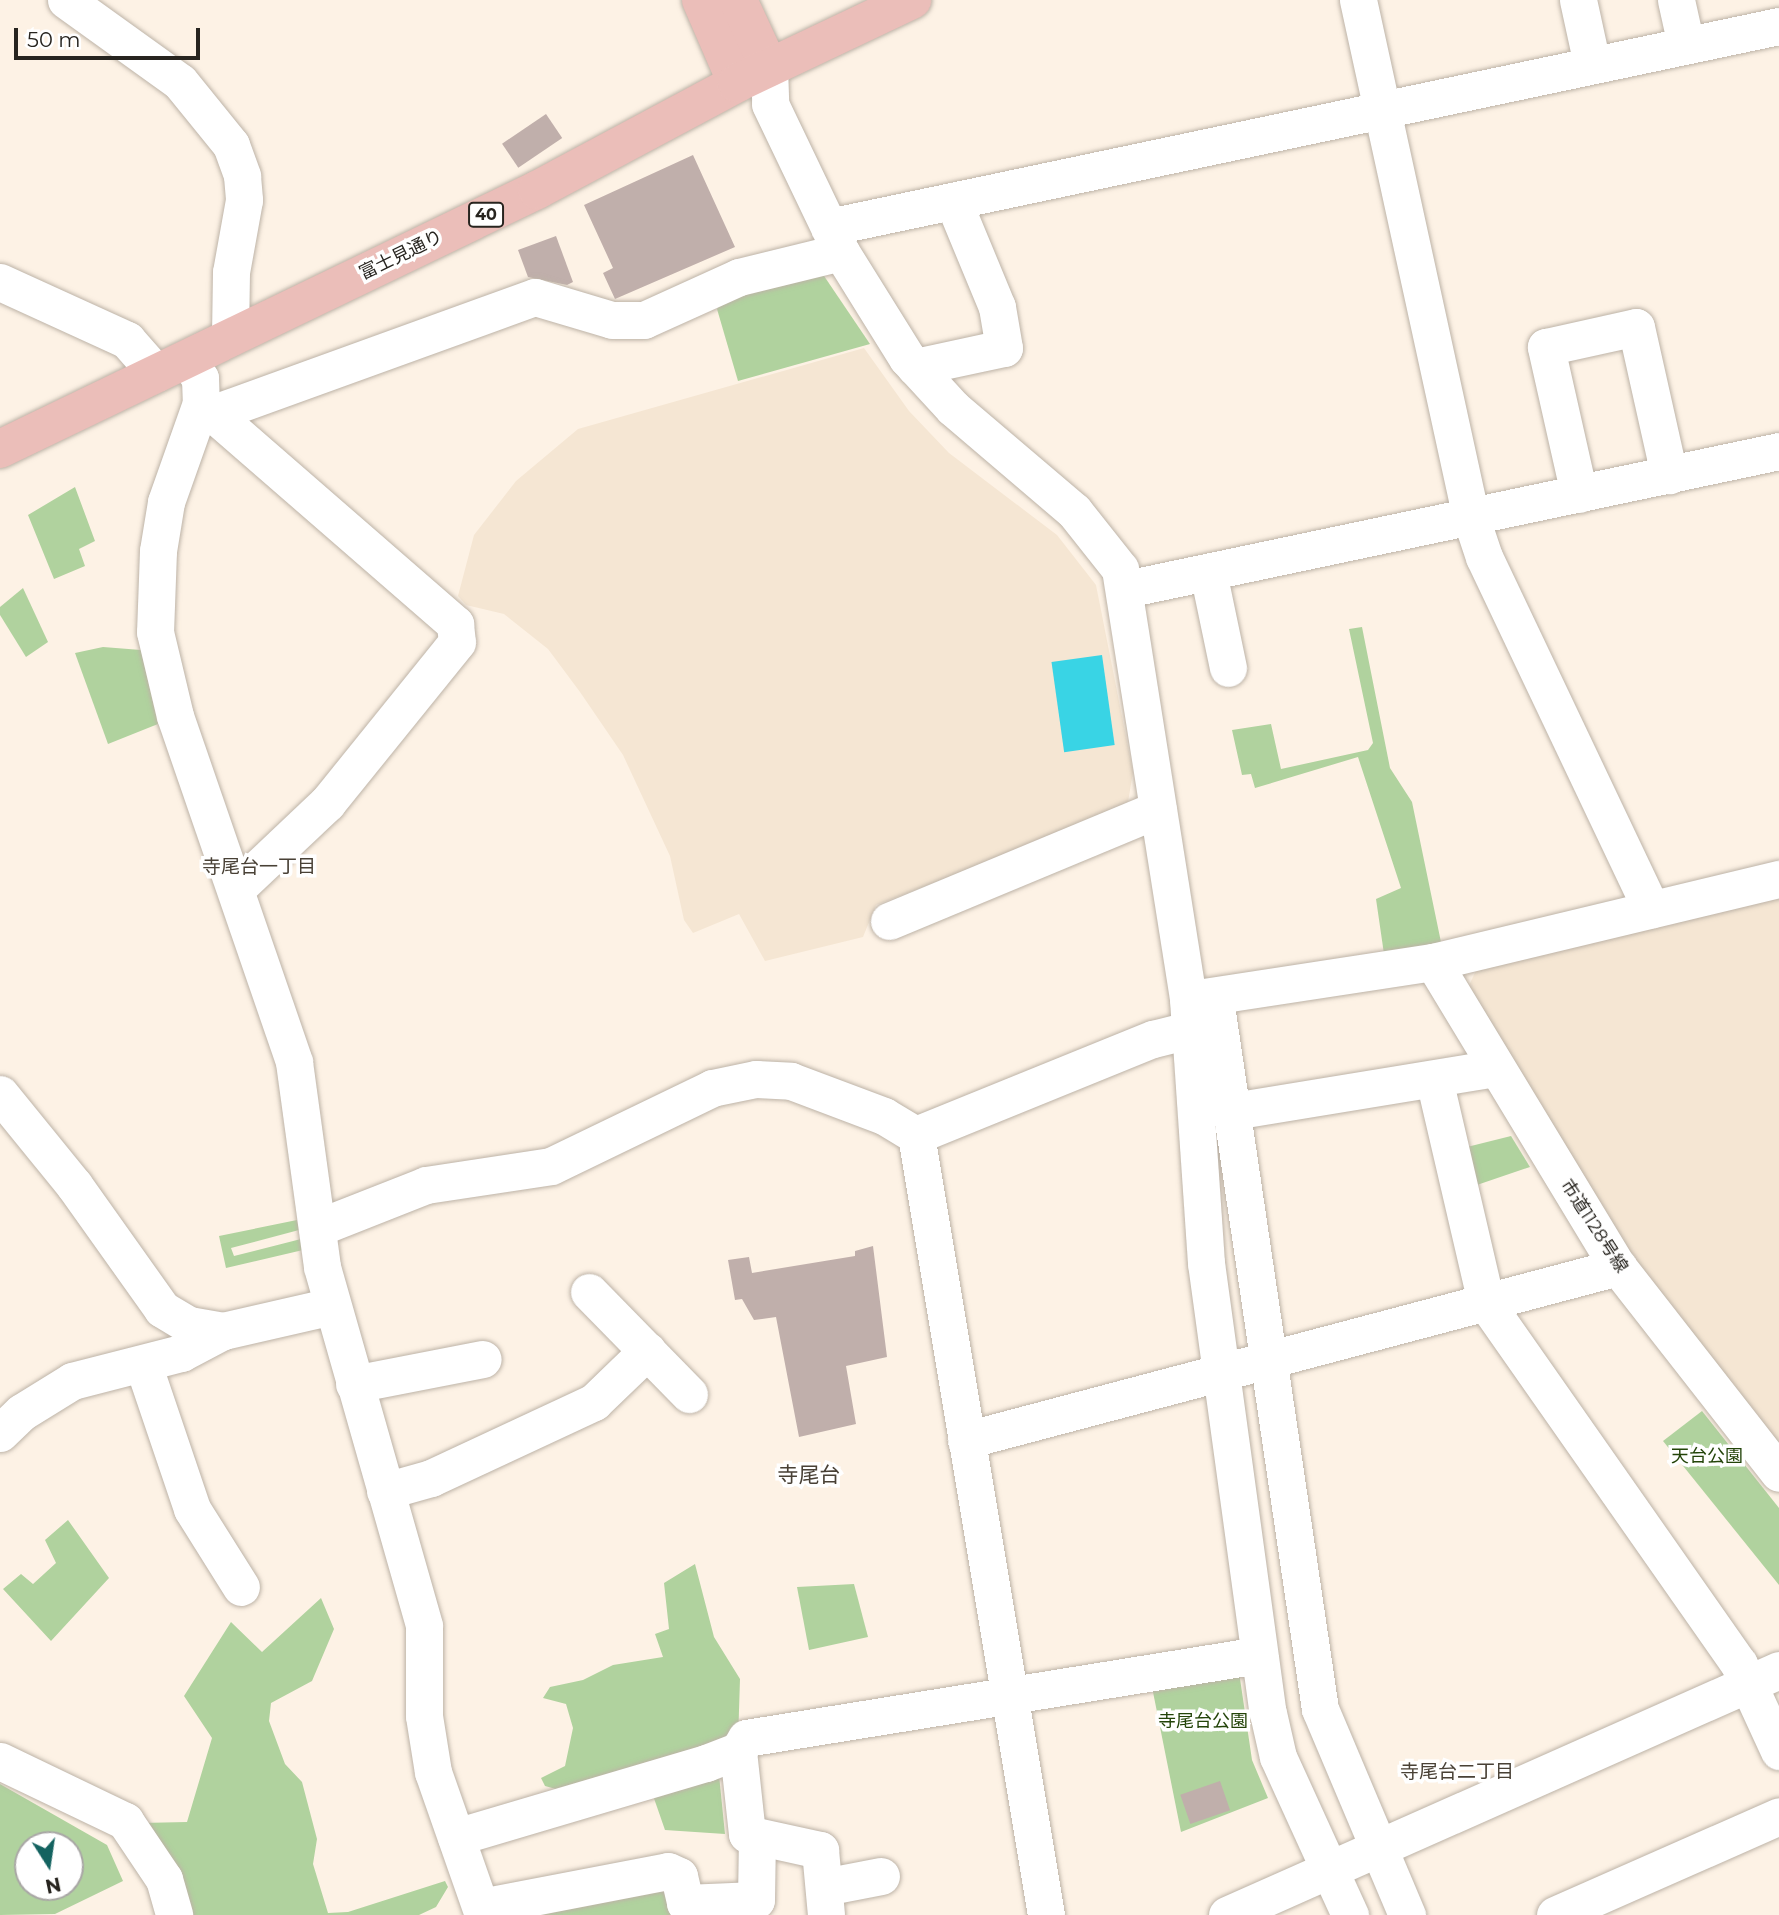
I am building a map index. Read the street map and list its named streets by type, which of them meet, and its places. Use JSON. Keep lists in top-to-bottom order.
{
  "streets": {
    "main road": ["40", "富士見通り"],
    "street": ["市道1128号線"]
  },
  "districts": ["寺尾台一丁目", "寺尾台", "寺尾台二丁目"],
  "parks": ["天台公園", "寺尾台公園"],
  "scale_bar": "50 m",
  "north": "bottom"
}
